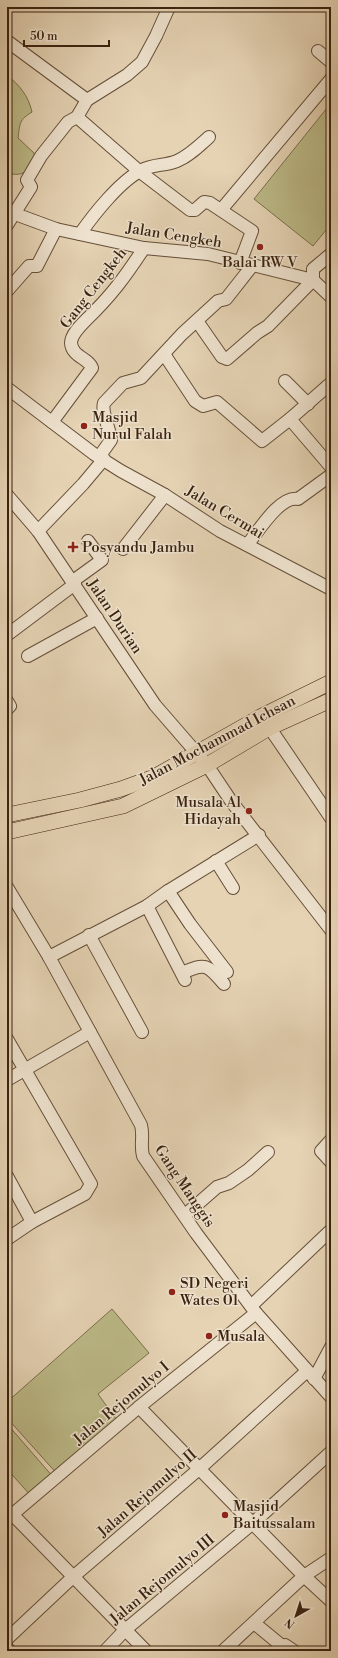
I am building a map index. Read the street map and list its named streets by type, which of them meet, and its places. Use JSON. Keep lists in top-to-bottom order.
{
  "streets": {
    "main road": ["Jalan Mochammad Ichsan"],
    "street": [
      "Jalan Cengkeh",
      "Gang Cengkeh",
      "Jalan Cermai",
      "Jalan Durian",
      "Gang Manggis",
      "Jalan Rejomulyo I",
      "Jalan Rejomulyo II",
      "Jalan Rejomulyo III"
    ]
  },
  "crossings": [
    ["Jalan Cengkeh", "Gang Cengkeh"],
    ["Gang Cengkeh", "Jalan Cermai"],
    ["Jalan Durian", "Jalan Mochammad Ichsan"],
    ["Gang Manggis", "Jalan Rejomulyo I"],
    ["Gang Manggis", "Jalan Rejomulyo II"]
  ],
  "places": {
    "other": [
      "Balai RW V",
      "Masjid Nurul Falah",
      "Musala Al Hidayah",
      "SD Negeri Wates 01",
      "Musala",
      "Masjid Baitussalam"
    ],
    "health": ["Posyandu Jambu"]
  },
  "scale_bar": "50 m",
  "north": "bottom left"
}
